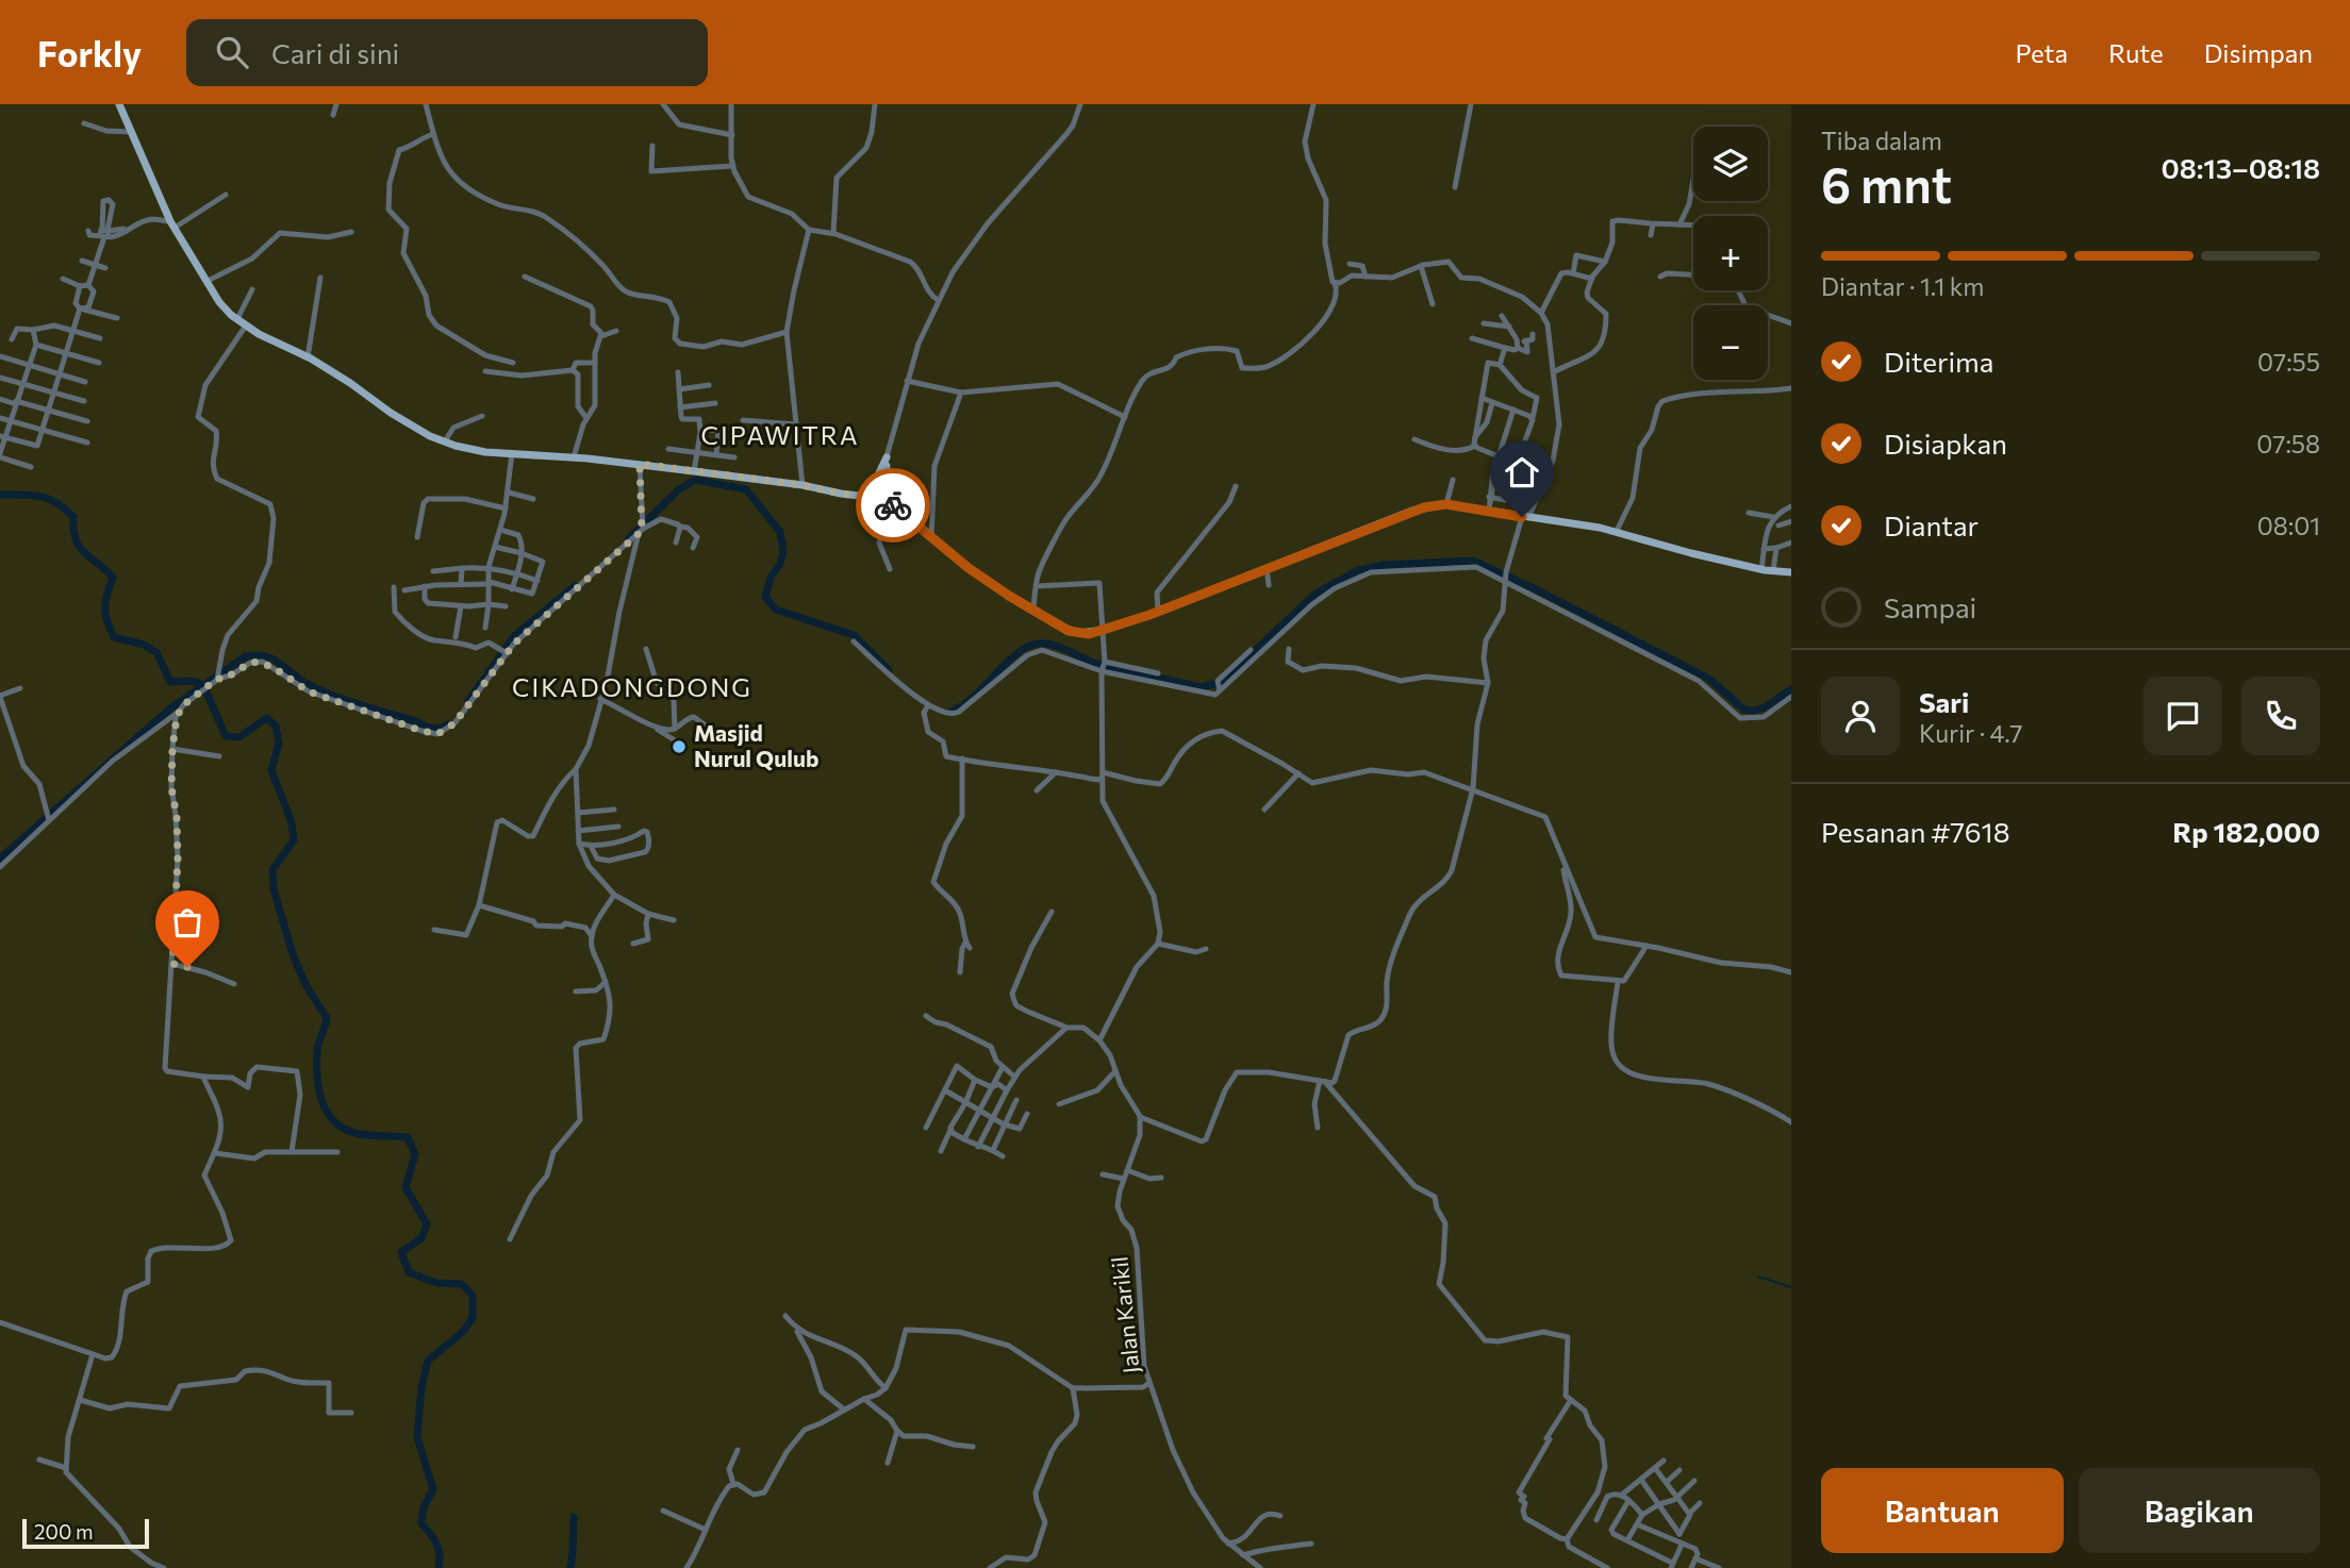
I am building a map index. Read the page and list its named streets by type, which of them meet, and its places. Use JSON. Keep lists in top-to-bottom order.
{
  "streets": {
    "street": ["Jalan Karikil"]
  },
  "districts": ["CIPAWITRA", "CIKADONGDONG"],
  "places": ["Masjid Nurul Qulub"],
  "scale_bar": "200 m",
  "page": {
    "header": "Forkly",
    "search": "Cari di sini",
    "nav": ["Peta", "Rute", "Disimpan"],
    "heading": ["6 mnt", "Tiba dalam", "08:13–08:18"],
    "panel": [
      "Sari",
      "Kurir · 4.7",
      "Pesanan #7618",
      "Rp 182,000"
    ],
    "map_buttons": ["+", "−"],
    "bar": "Diantar · 1.1 km",
    "list": [
      ["Diterima", "07:55"],
      ["Disiapkan", "07:58"],
      ["Diantar", "08:01"],
      "Sampai"
    ],
    "buttons": ["Bantuan", "Bagikan"],
    "scale": "200 m"
  }
}
